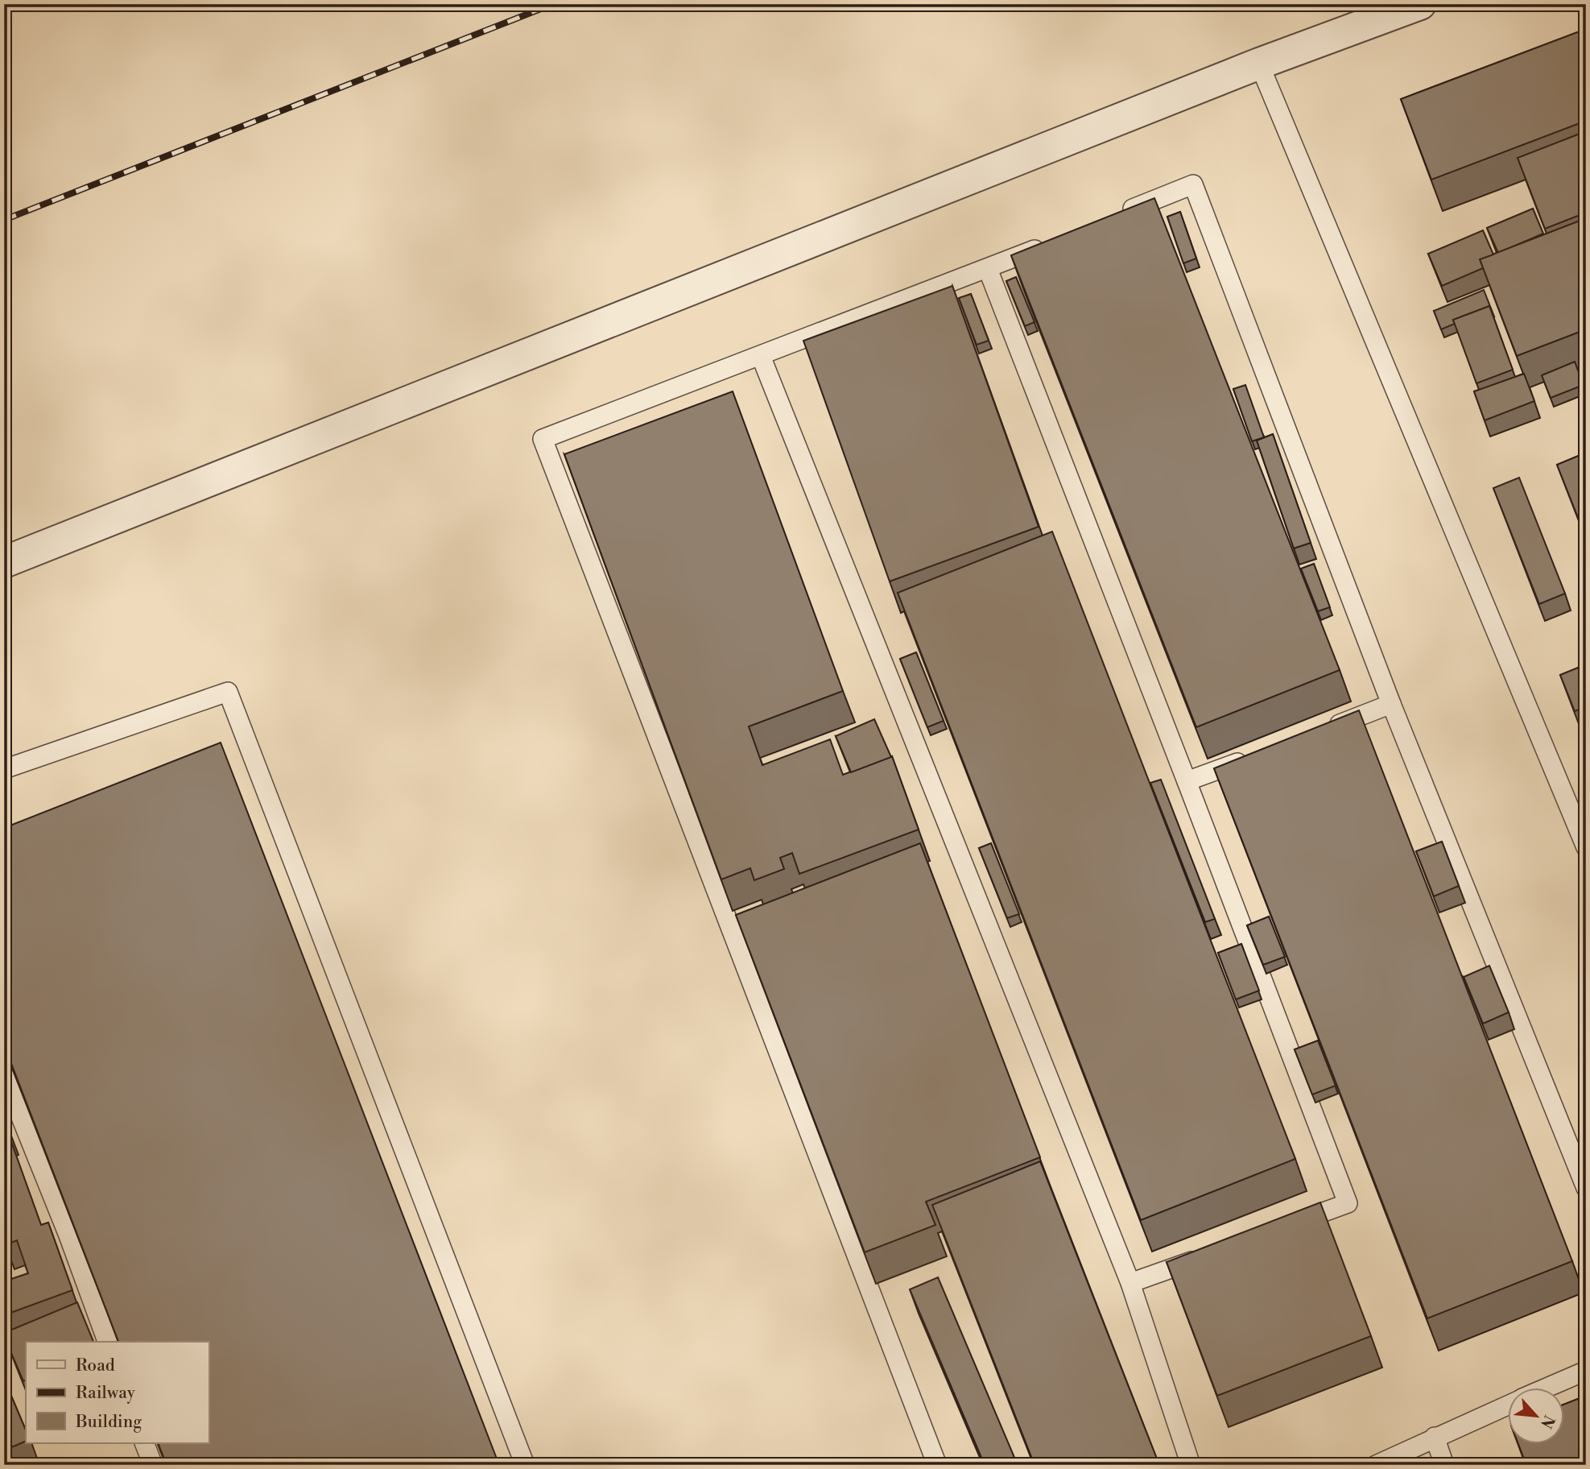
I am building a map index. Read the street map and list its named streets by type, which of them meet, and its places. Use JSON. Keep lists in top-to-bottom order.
{
  "legend": ["Road", "Railway", "Building"],
  "north": "bottom right"
}
